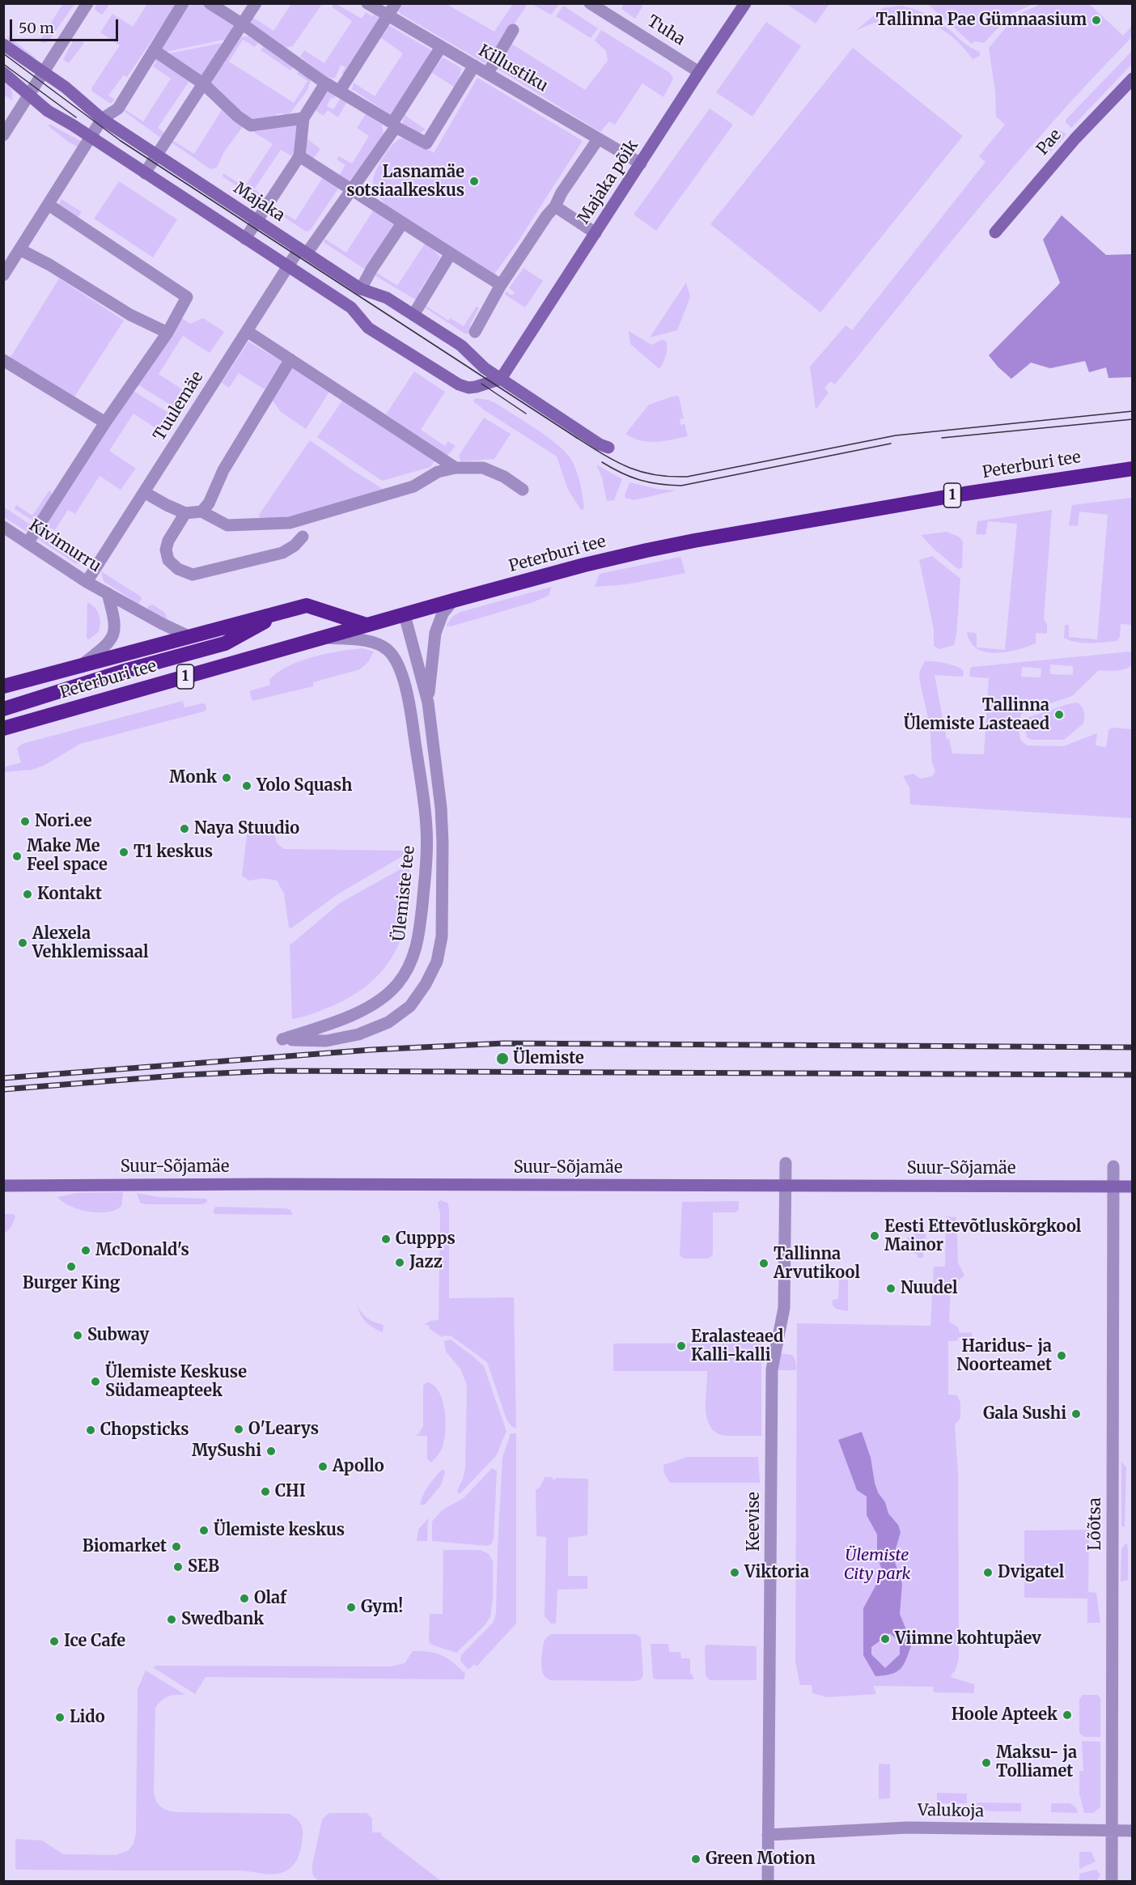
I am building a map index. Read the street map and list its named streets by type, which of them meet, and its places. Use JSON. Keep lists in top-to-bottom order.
{
  "streets": {
    "highway": ["Peterburi tee", "1"],
    "street": [
      "Tuha",
      "Killustiku",
      "Pae",
      "Majaka põik",
      "Majaka",
      "Tuulemäe",
      "Kivimurru",
      "Ülemiste tee",
      "Suur-Sõjamäe",
      "Keevise",
      "Lõõtsa",
      "Valukoja"
    ]
  },
  "crossings": [
    ["Tuha", "Majaka põik"],
    ["Killustiku", "Majaka põik"],
    ["Killustiku", "Tuulemäe"],
    ["Majaka põik", "Majaka"],
    ["Majaka", "Tuulemäe"],
    ["Tuulemäe", "Kivimurru"],
    ["Peterburi tee", "Kivimurru"],
    ["Peterburi tee", "Ülemiste tee"],
    ["Suur-Sõjamäe", "Keevise"],
    ["Suur-Sõjamäe", "Lõõtsa"],
    ["Keevise", "Valukoja"],
    ["Lõõtsa", "Valukoja"]
  ],
  "parks": ["Ülemiste City park"],
  "places": [
    "Tallinna Pae Gümnaasium",
    "Lasnamäe sotsiaalkeskus",
    "Tallinna Ülemiste Lasteaed",
    "Monk",
    "Yolo Squash",
    "Nori.ee",
    "Naya Stuudio",
    "T1 keskus",
    "Make Me Feel space",
    "Kontakt",
    "Alexela Vehklemissaal",
    "Ülemiste",
    "Eesti Ettevõtluskõrgkool Mainor",
    "Cuppps",
    "McDonald's",
    "Jazz",
    "Tallinna Arvutikool",
    "Burger King",
    "Nuudel",
    "Subway",
    "Eralasteaed Kalli-kalli",
    "Haridus- ja Noorteamet",
    "Ülemiste Keskuse Südameapteek",
    "Gala Sushi",
    "O'Learys",
    "Chopsticks",
    "MySushi",
    "Apollo",
    "CHI",
    "Ülemiste keskus",
    "Biomarket",
    "SEB",
    "Viktoria",
    "Dvigatel",
    "Olaf",
    "Gym!",
    "Swedbank",
    "Viimne kohtupäev",
    "Ice Cafe",
    "Hoole Apteek",
    "Lido",
    "Maksu- ja Tolliamet",
    "Green Motion"
  ],
  "scale_bar": "50 m"
}
